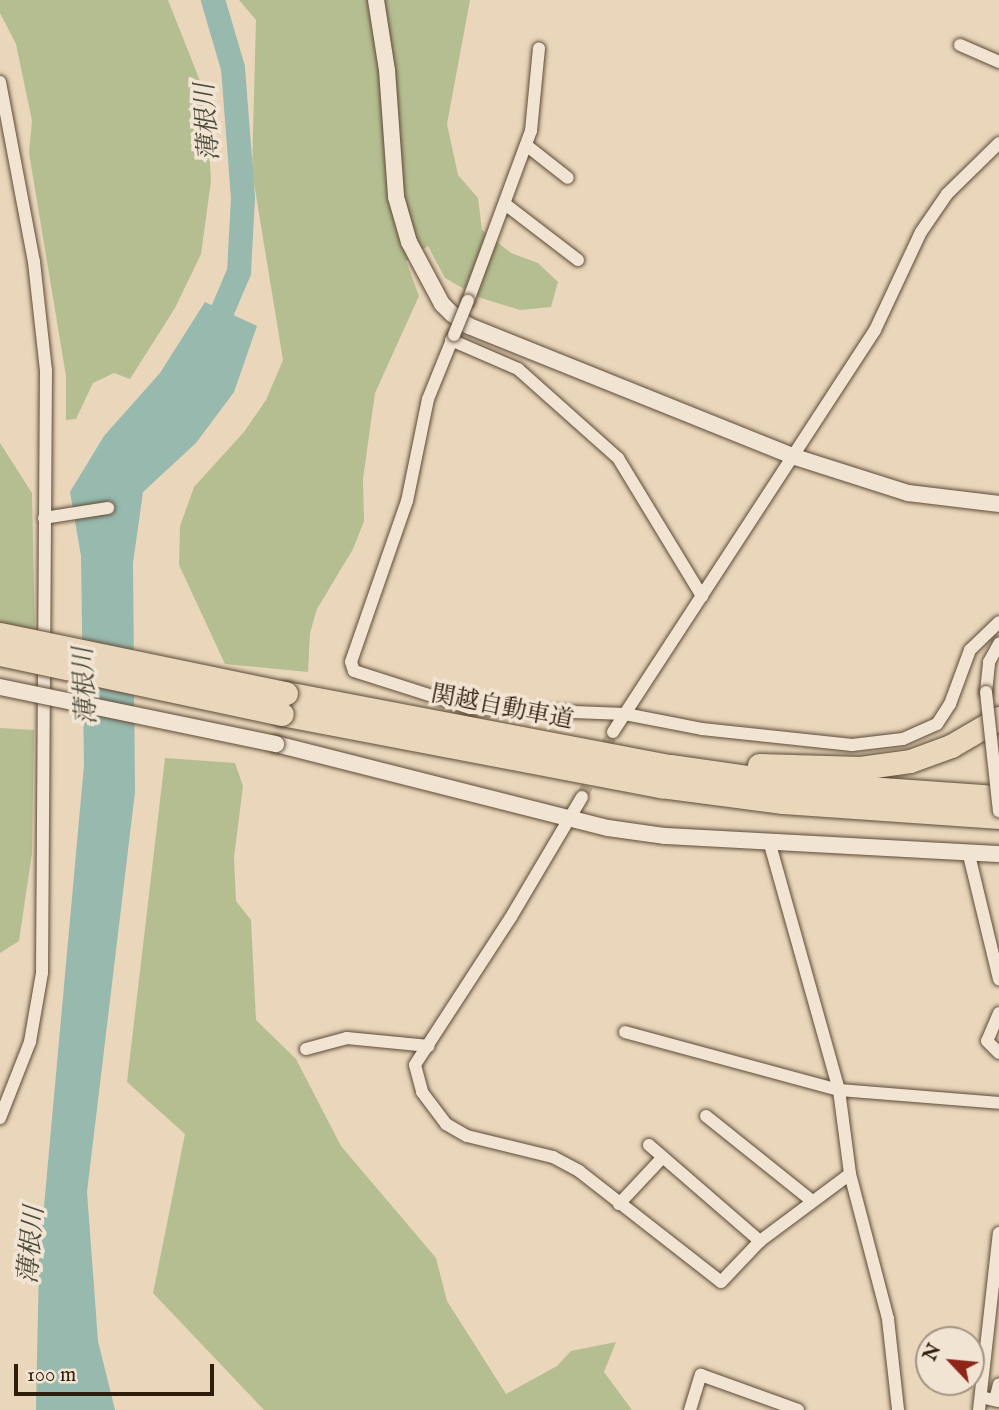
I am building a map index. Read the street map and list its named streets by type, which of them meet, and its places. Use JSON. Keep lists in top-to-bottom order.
{
  "streets": {
    "highway": ["関越自動車道"]
  },
  "water": ["薄根川"],
  "scale_bar": "100 m",
  "north": "top left"
}
